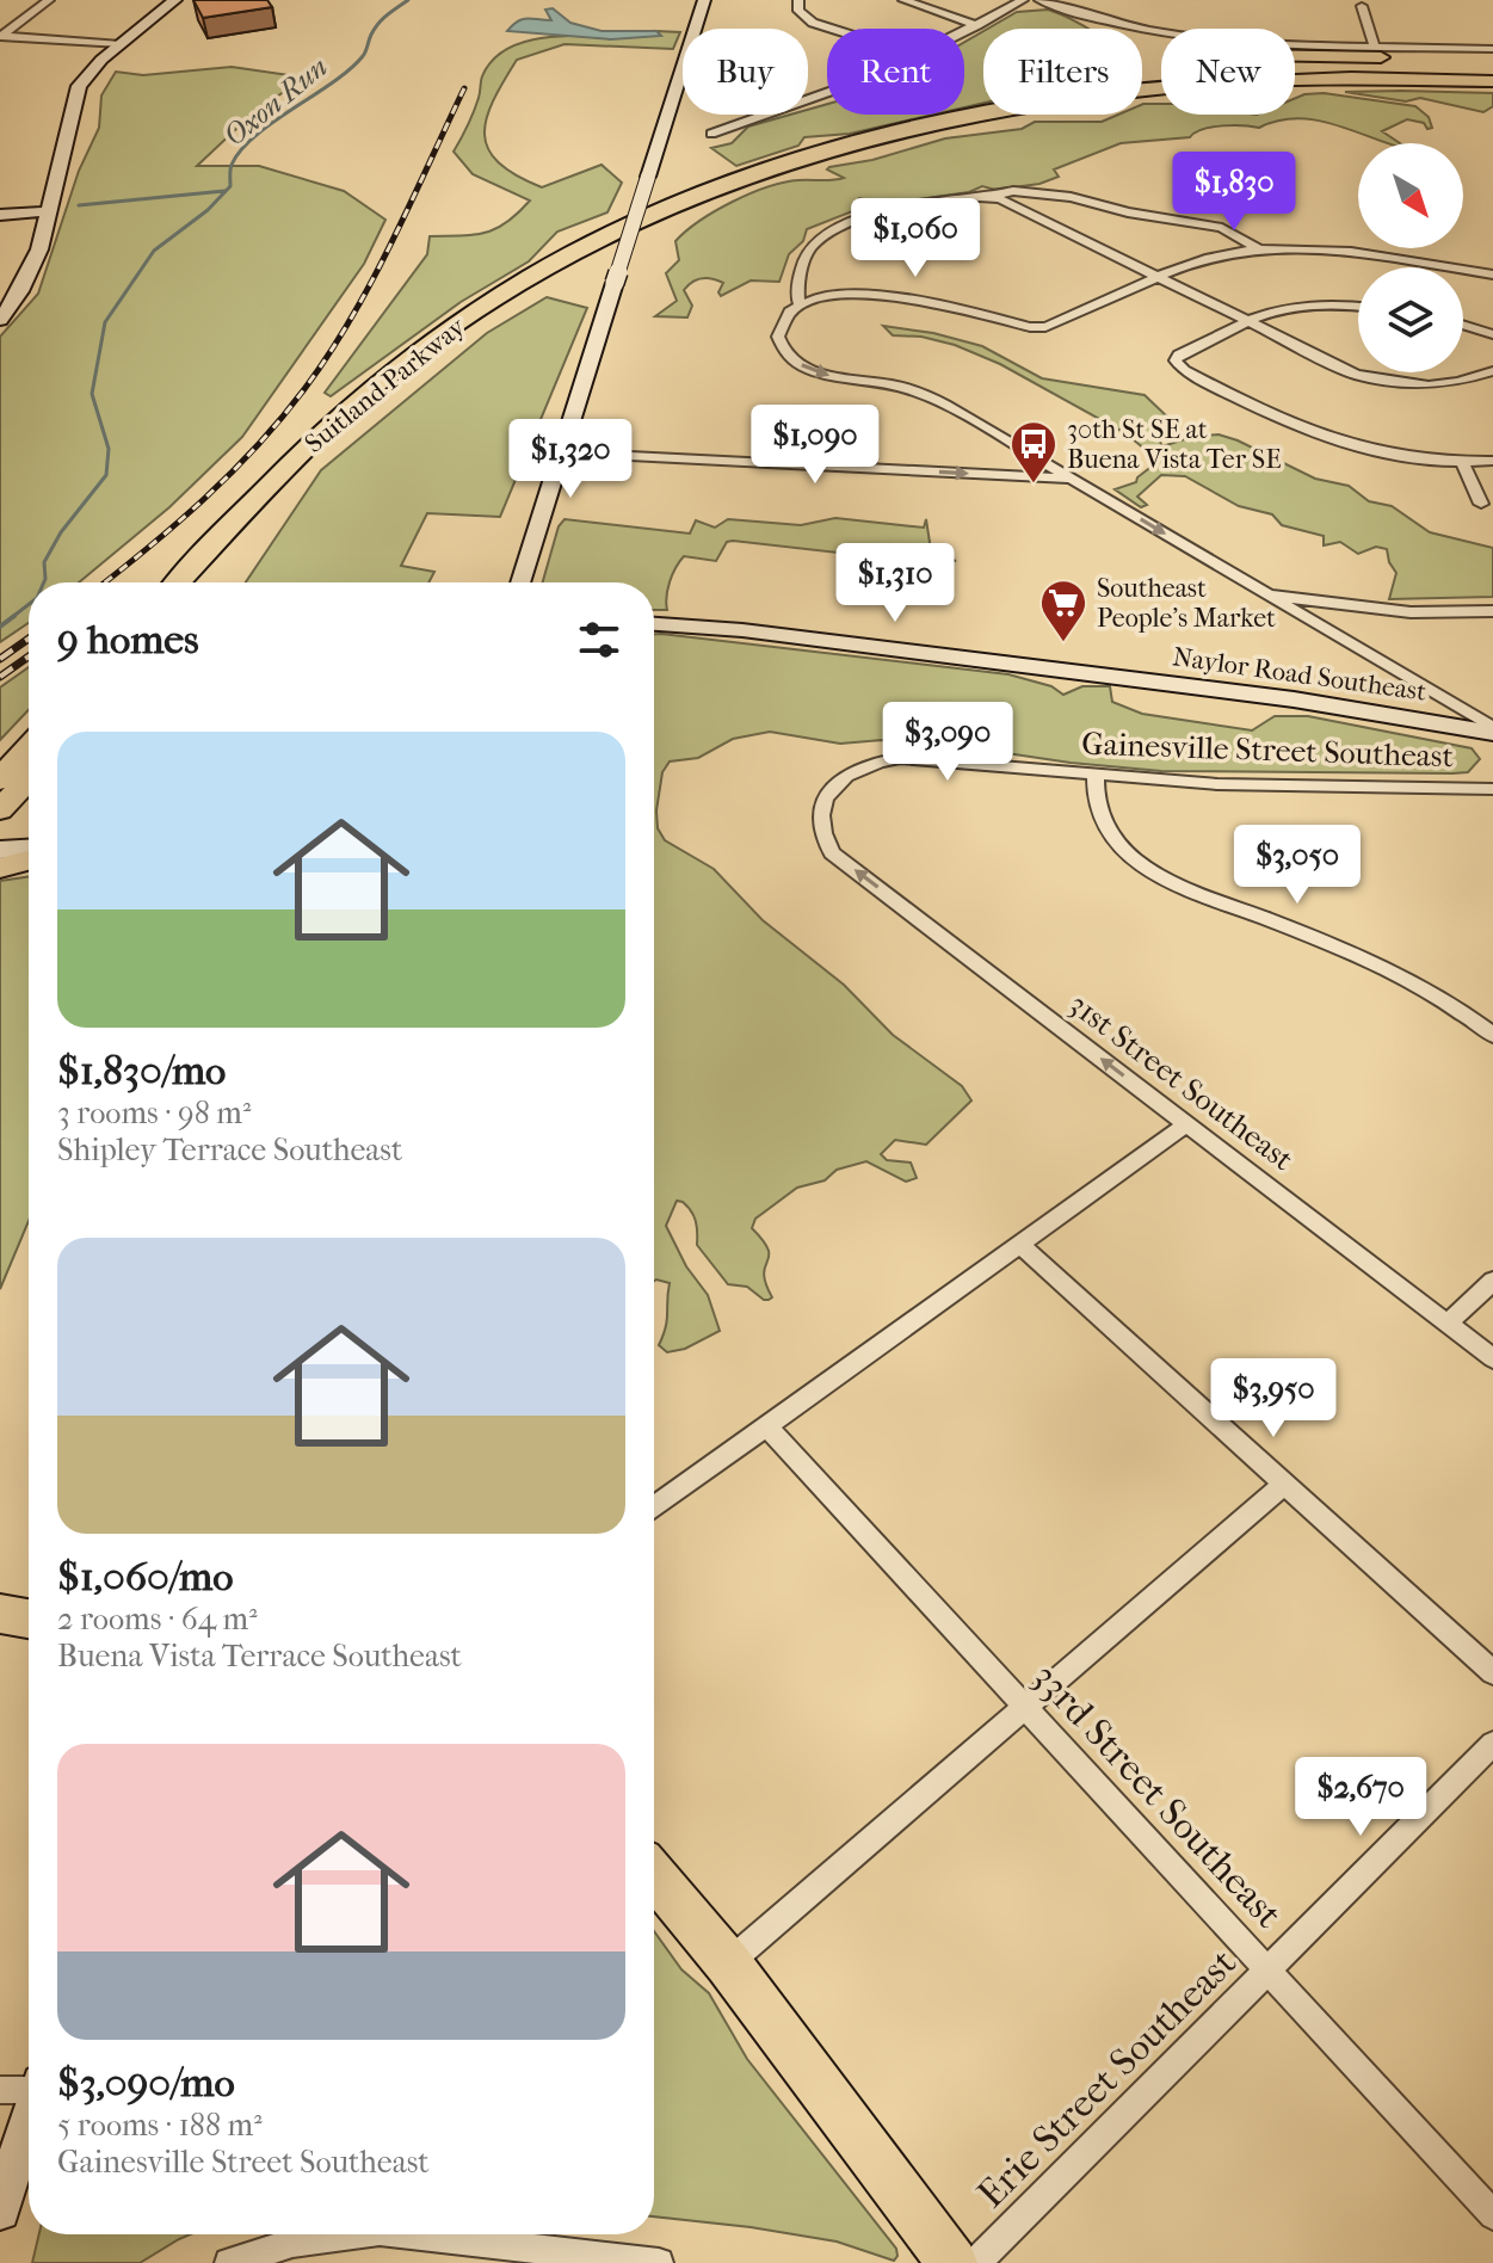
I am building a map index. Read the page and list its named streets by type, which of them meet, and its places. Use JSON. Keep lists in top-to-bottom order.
{
  "streets": {
    "highway": ["Suitland Parkway"],
    "main road": ["Naylor Road Southeast"],
    "street": [
      "Gainesville Street Southeast",
      "31st Street Southeast",
      "33rd Street Southeast",
      "Erie Street Southeast"
    ]
  },
  "crossings": [
    ["Gainesville Street Southeast", "31st Street Southeast"],
    ["33rd Street Southeast", "Erie Street Southeast"]
  ],
  "one_way": ["31st Street Southeast"],
  "water": ["Oxon Run"],
  "places": {
    "bus stop": ["30th St SE at Buena Vista Ter SE"],
    "supermarket": ["Southeast People's Market"]
  },
  "north": "bottom right",
  "page": {
    "chip": [
      "Buy",
      "Rent",
      "Filters",
      "New"
    ],
    "price": [
      "$1,830",
      "$1,060",
      "$1,090",
      "$1,320",
      "$1,310",
      "$3,090",
      "$3,050",
      "$3,950",
      "$2,670"
    ],
    "heading": "9 homes",
    "list": [
      {
        "name": "$1,830/mo",
        "note": "3 rooms · 98 m² · Shipley Terrace Southeast"
      },
      {
        "name": "$1,060/mo",
        "note": "2 rooms · 64 m² · Buena Vista Terrace Southeast"
      },
      {
        "name": "$3,090/mo",
        "note": "5 rooms · 188 m² · Gainesville Street Southeast"
      }
    ]
  }
}
